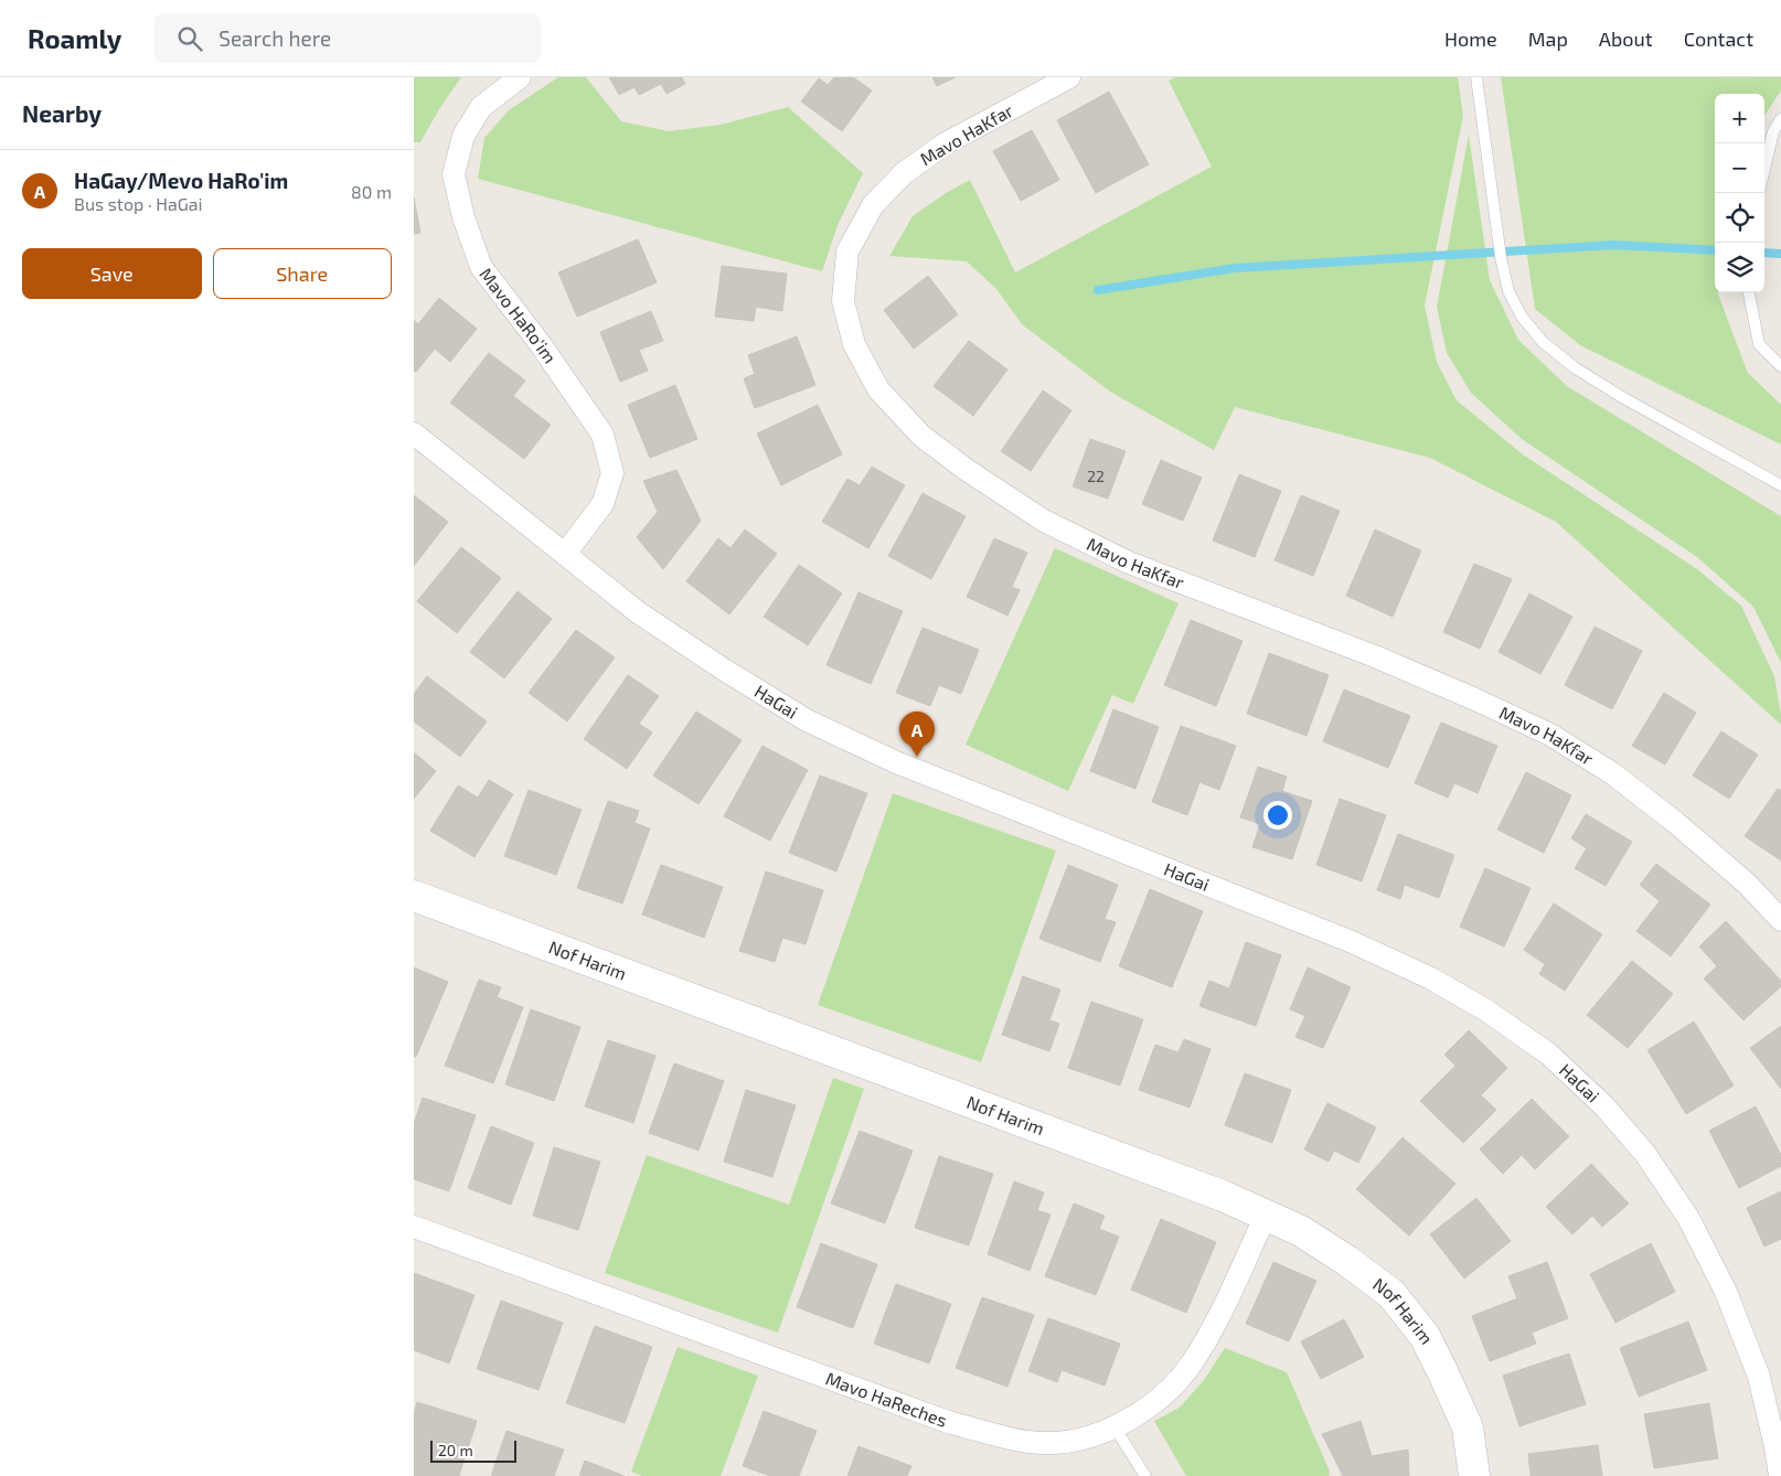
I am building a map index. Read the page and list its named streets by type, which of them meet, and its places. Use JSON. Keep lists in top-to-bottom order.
{
  "streets": {
    "street": [
      "Mavo HaKfar",
      "Mavo HaRo'im",
      "HaGai",
      "Nof Harim",
      "Mavo HaReches"
    ]
  },
  "crossings": [
    ["Mavo HaRo'im", "HaGai"],
    ["Nof Harim", "Mavo HaReches"]
  ],
  "house_numbers": ["22"],
  "scale_bar": "20 m",
  "page": {
    "header": "Roamly",
    "search": "Search here",
    "nav": [
      "Home",
      "Map",
      "About",
      "Contact"
    ],
    "heading": "Nearby",
    "map_buttons": ["+", "−"],
    "list": [
      {
        "mark": "A",
        "name": "HaGay/Mevo HaRo'im",
        "note": "Bus stop · HaGai",
        "value": "80 m"
      }
    ],
    "buttons": ["Save", "Share"],
    "pins": "A",
    "scale": "20 m"
  }
}
